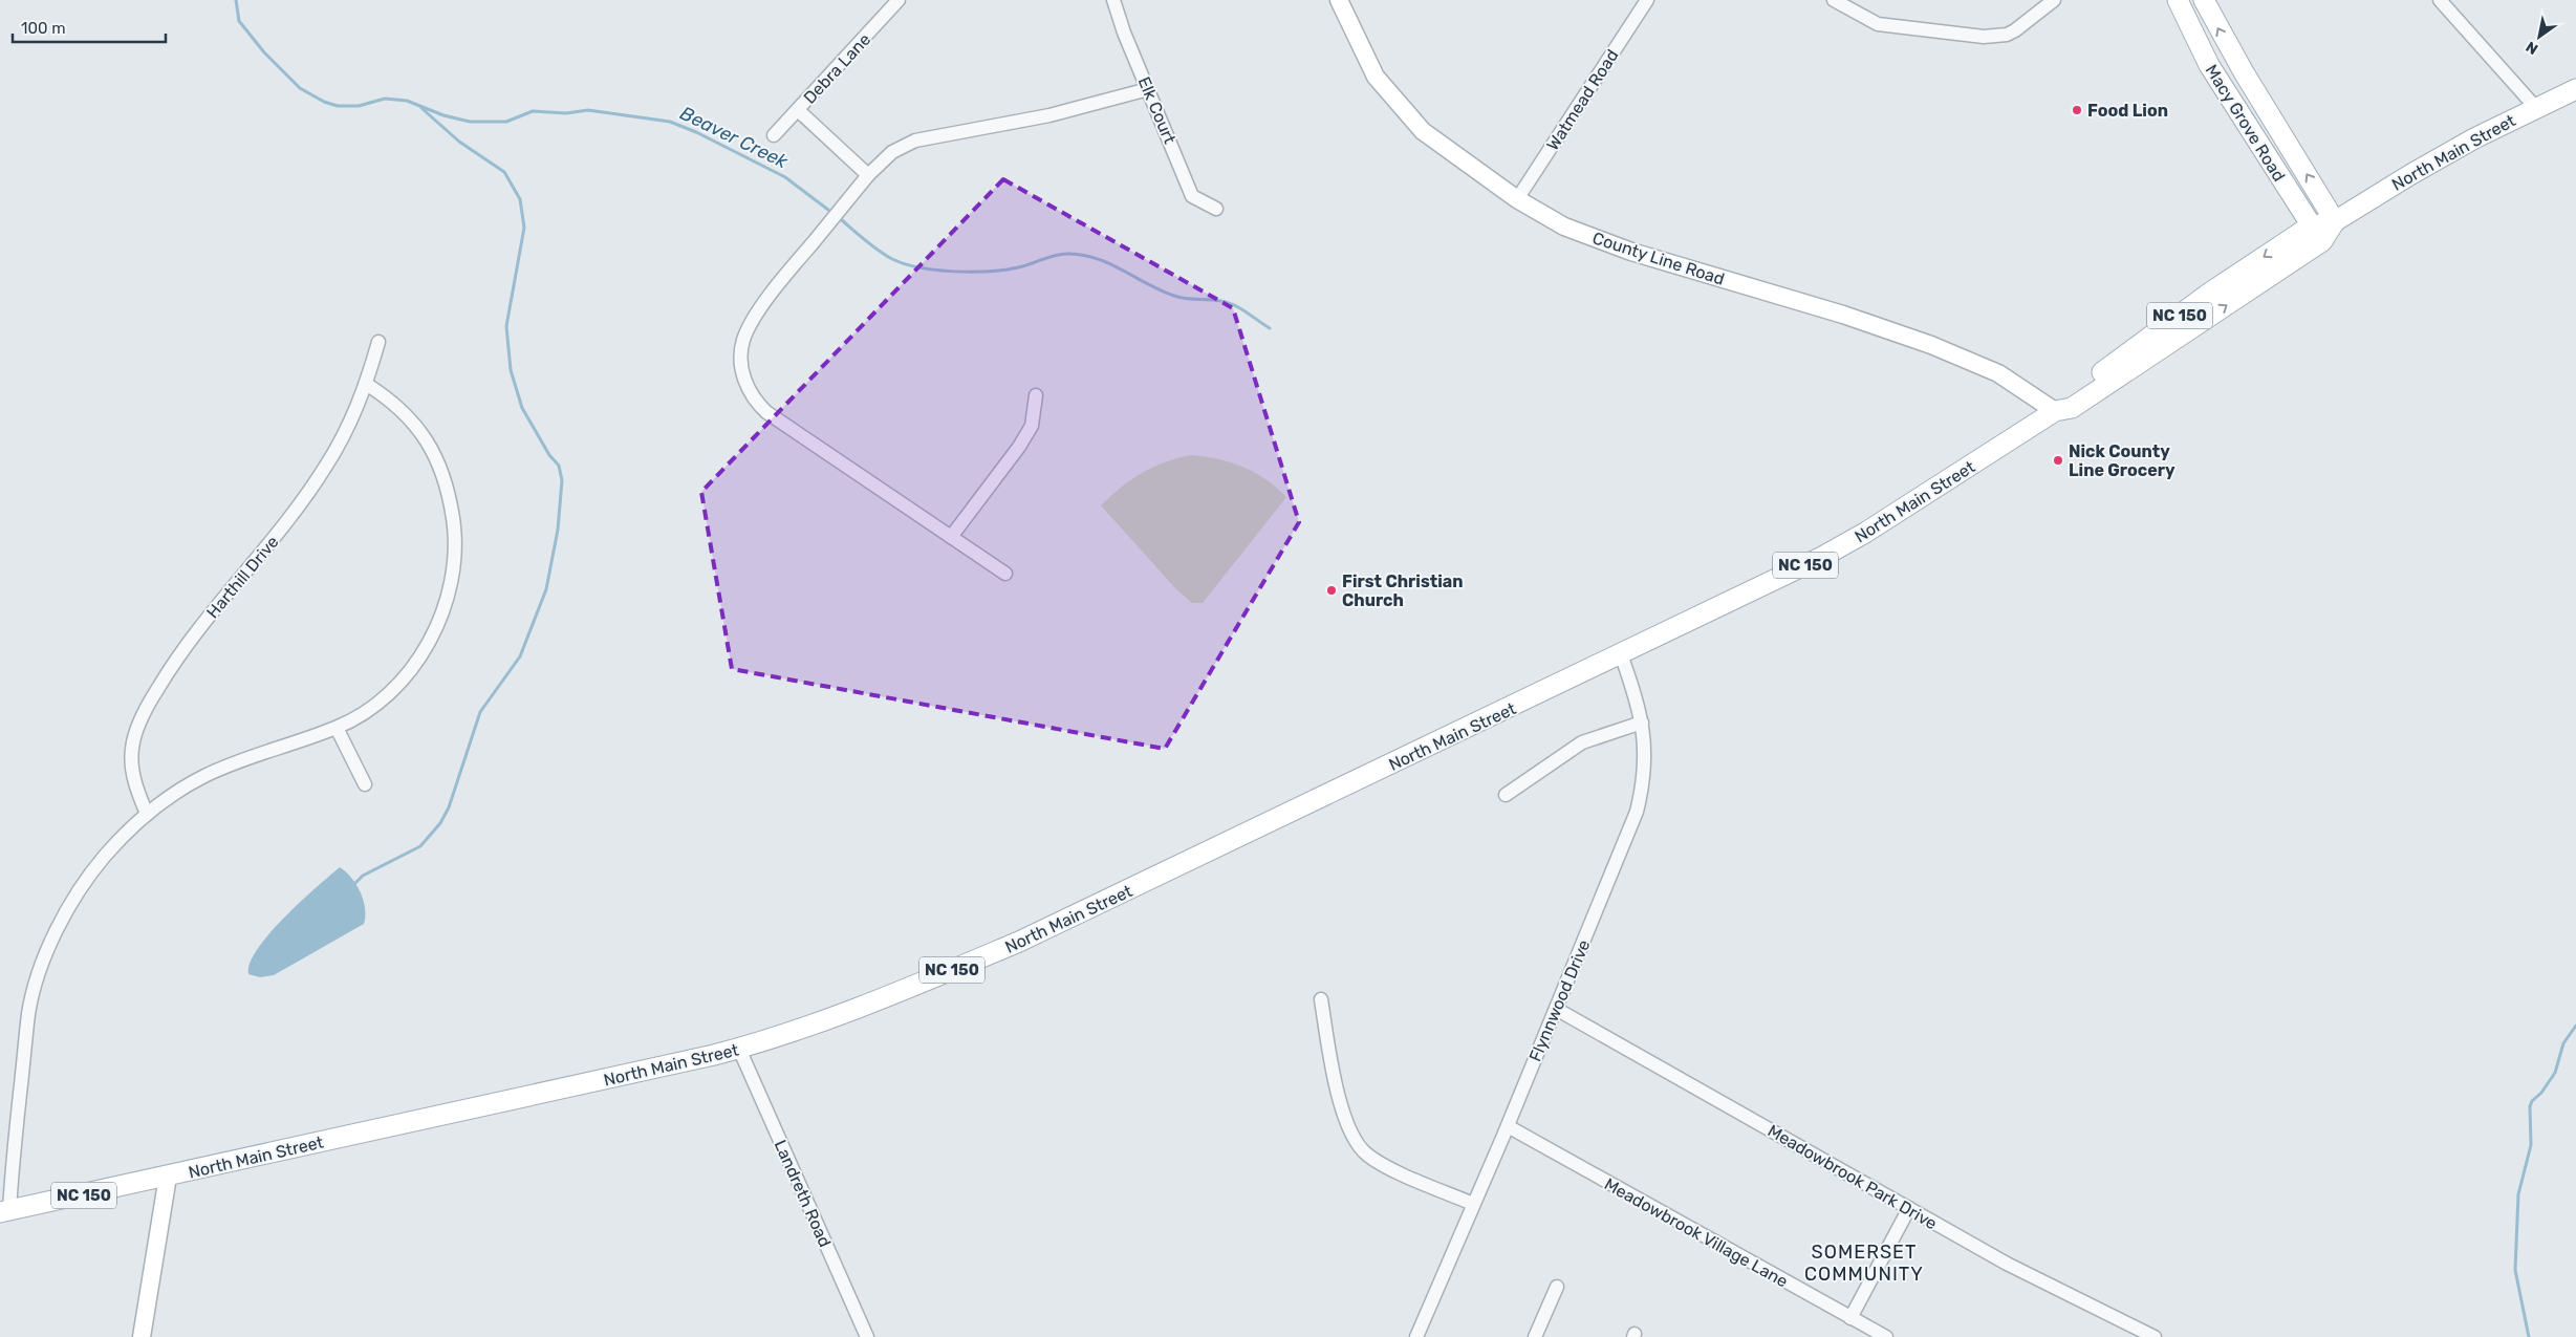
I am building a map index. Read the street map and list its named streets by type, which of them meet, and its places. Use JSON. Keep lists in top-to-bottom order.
{
  "streets": {
    "main road": ["Macy Grove Road", "North Main Street", "NC 150"],
    "street": [
      "Debra Lane",
      "Watmead Road",
      "Elk Court",
      "County Line Road",
      "Harthill Drive",
      "Flynnwood Drive",
      "Meadowbrook Park Drive",
      "Landreth Road",
      "Meadowbrook Village Lane"
    ]
  },
  "crossings": [
    ["Watmead Road", "County Line Road"],
    ["Macy Grove Road", "North Main Street"],
    ["North Main Street", "County Line Road"],
    ["North Main Street", "Flynnwood Drive"],
    ["North Main Street", "Landreth Road"],
    ["Flynnwood Drive", "Meadowbrook Park Drive"],
    ["Flynnwood Drive", "Meadowbrook Village Lane"]
  ],
  "districts": ["SOMERSET COMMUNITY"],
  "water": ["Beaver Creek"],
  "places": ["Food Lion", "Nick County Line Grocery", "First Christian Church"],
  "scale_bar": "100 m",
  "north": "bottom left"
}
